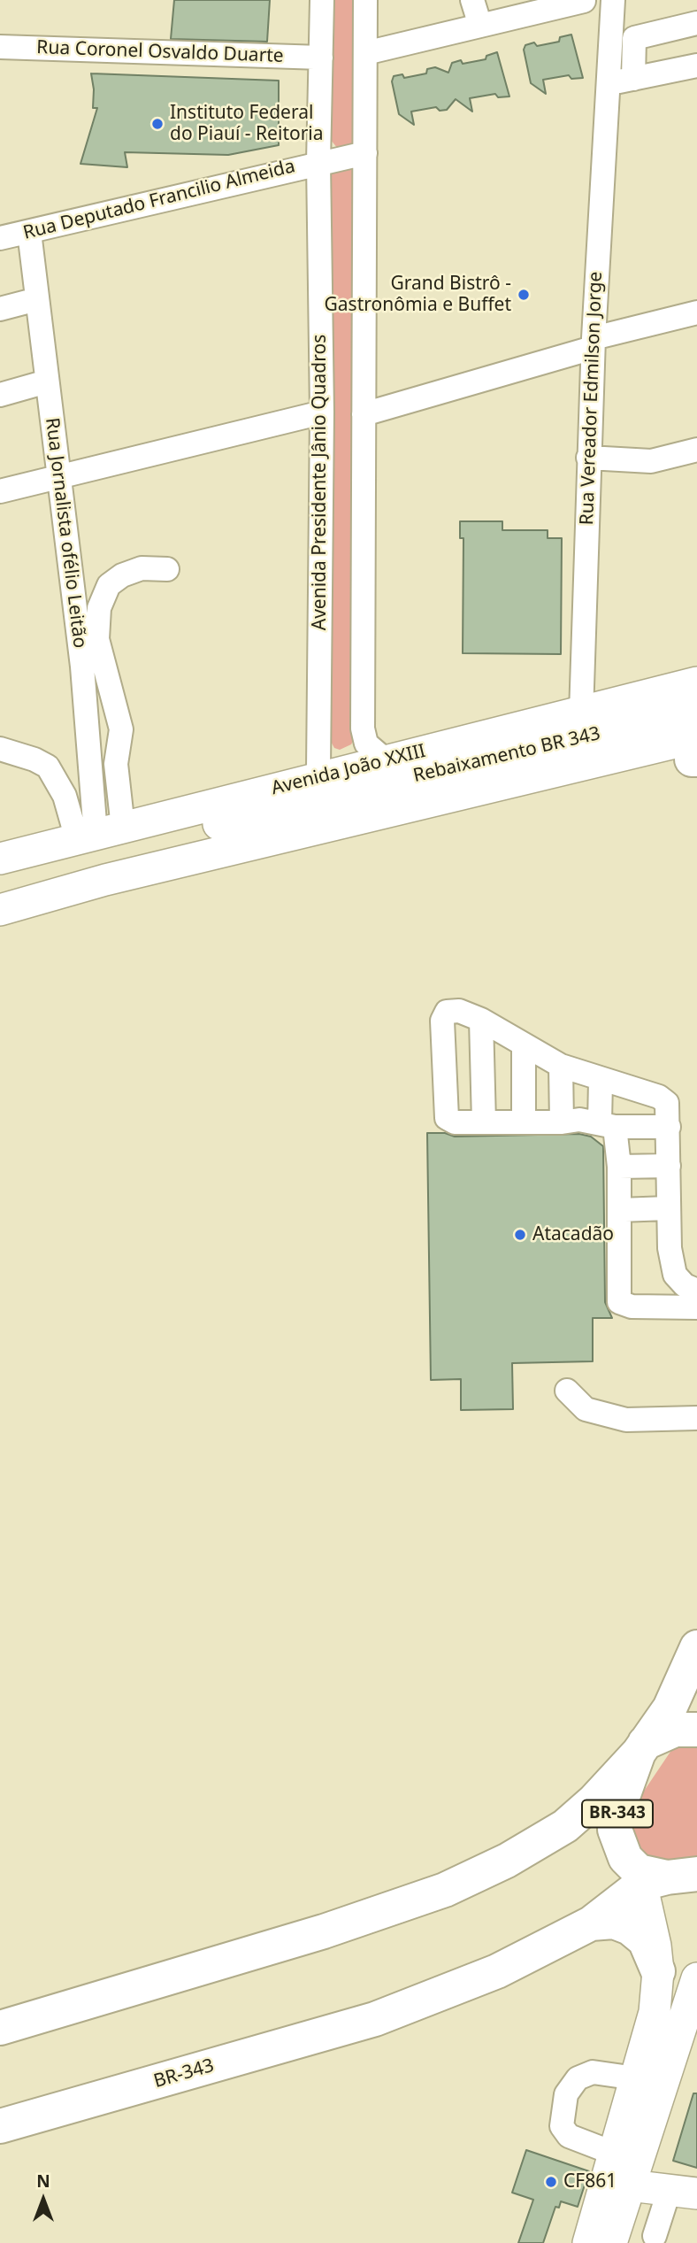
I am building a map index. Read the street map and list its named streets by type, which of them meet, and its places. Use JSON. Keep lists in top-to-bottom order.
{
  "streets": {
    "highway": ["BR-343"],
    "main road": ["Rebaixamento BR 343", "Avenida João XXIII"],
    "street": [
      "Rua Coronel Osvaldo Duarte",
      "Rua Deputado Francilio Almeida",
      "Rua Vereador Edmilson Jorge",
      "Avenida Presidente Jânio Quadros",
      "Rua Jornalista ofélio Leitão"
    ]
  },
  "crossings": [
    ["Rua Coronel Osvaldo Duarte", "Avenida Presidente Jânio Quadros"],
    ["Rua Deputado Francilio Almeida", "Avenida Presidente Jânio Quadros"],
    ["Rua Deputado Francilio Almeida", "Rua Jornalista ofélio Leitão"],
    ["Rua Vereador Edmilson Jorge", "Avenida João XXIII"],
    ["Avenida Presidente Jânio Quadros", "Rebaixamento BR 343"],
    ["Avenida Presidente Jânio Quadros", "Avenida João XXIII"],
    ["Rua Jornalista ofélio Leitão", "Avenida João XXIII"],
    ["Rebaixamento BR 343", "Avenida João XXIII"]
  ],
  "places": [
    "Instituto Federal do Piauí - Reitoria",
    "Grand Bistrô - Gastronômia e Buffet",
    "Atacadão",
    "CF861"
  ],
  "north": "top"
}
